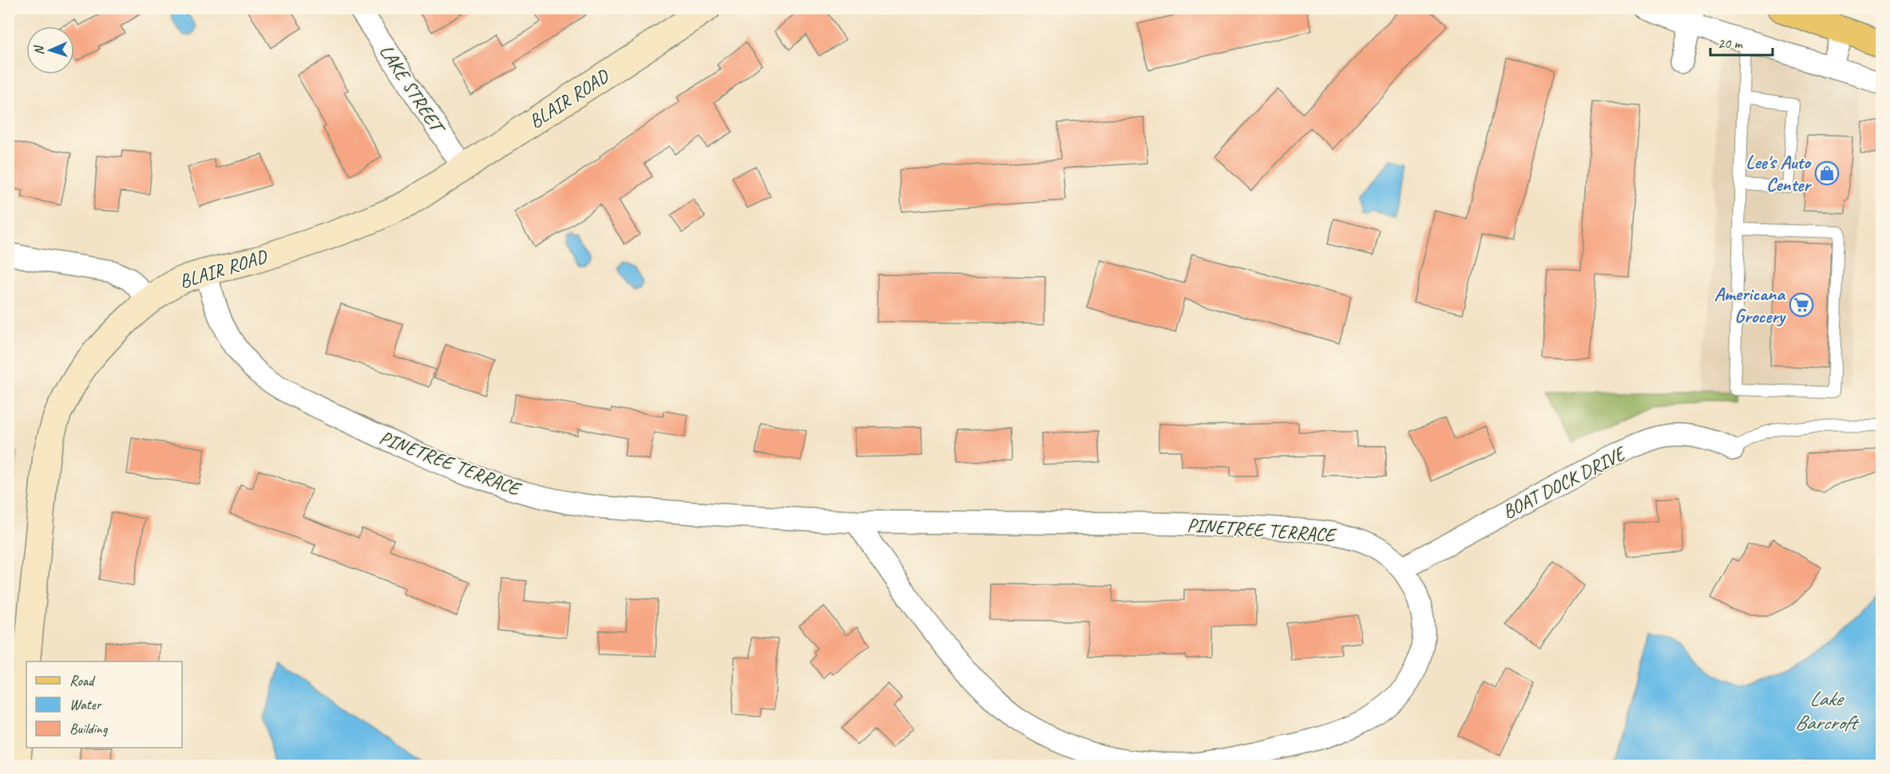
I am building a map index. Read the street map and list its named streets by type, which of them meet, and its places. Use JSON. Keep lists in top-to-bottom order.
{
  "streets": {
    "street": [
      "LAKE STREET",
      "BLAIR ROAD",
      "PINETREE TERRACE",
      "BOAT DOCK DRIVE"
    ]
  },
  "crossings": [
    ["LAKE STREET", "BLAIR ROAD"],
    ["BLAIR ROAD", "PINETREE TERRACE"],
    ["PINETREE TERRACE", "BOAT DOCK DRIVE"]
  ],
  "water": ["Lake Barcroft"],
  "places": {
    "shop": ["Lee's Auto Center"],
    "supermarket": ["Americana Grocery"]
  },
  "legend": ["Road", "Water", "Building"],
  "scale_bar": "20 m",
  "north": "left"
}
